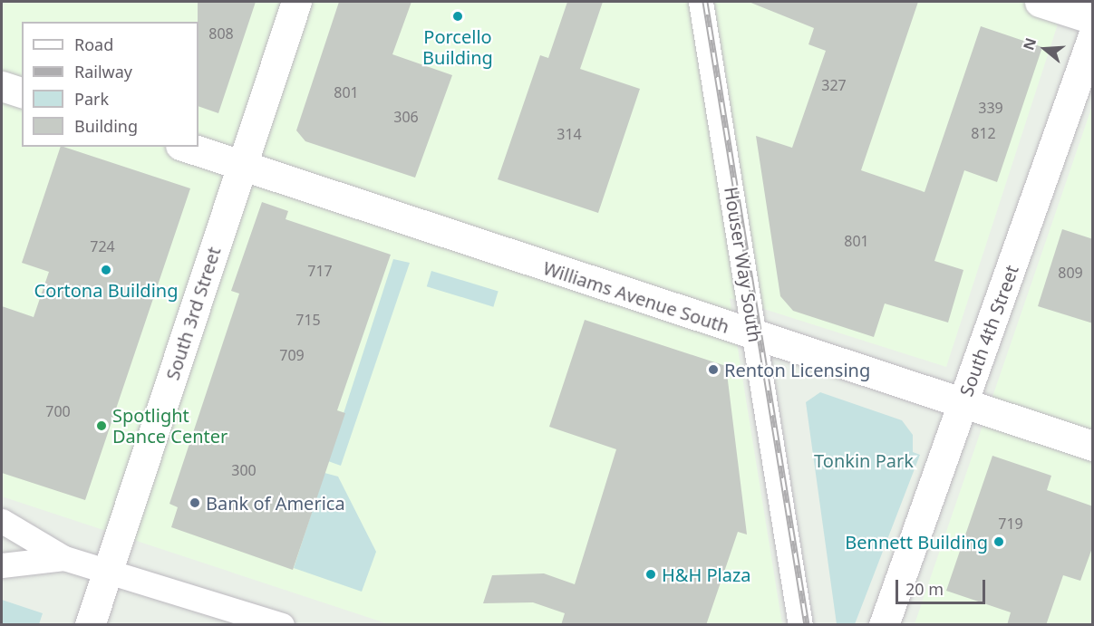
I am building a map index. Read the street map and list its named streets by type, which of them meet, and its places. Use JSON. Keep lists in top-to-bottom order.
{
  "streets": {
    "street": [
      "Houser Way South",
      "Williams Avenue South",
      "South 3rd Street",
      "South 4th Street"
    ]
  },
  "crossings": [
    ["Houser Way South", "Williams Avenue South"],
    ["Williams Avenue South", "South 3rd Street"],
    ["Williams Avenue South", "South 4th Street"]
  ],
  "parks": ["Tonkin Park"],
  "places": [
    "Porcello Building",
    "Cortona Building",
    "Renton Licensing",
    "Spotlight Dance Center",
    "Bank of America",
    "Bennett Building",
    "H&H Plaza"
  ],
  "house_numbers": [
    "808",
    "327",
    "801",
    "339",
    "306",
    "812",
    "314",
    "801",
    "724",
    "717",
    "809",
    "715",
    "709",
    "700",
    "300",
    "719"
  ],
  "legend": [
    "Road",
    "Railway",
    "Park",
    "Building"
  ],
  "scale_bar": "20 m",
  "north": "left"
}
